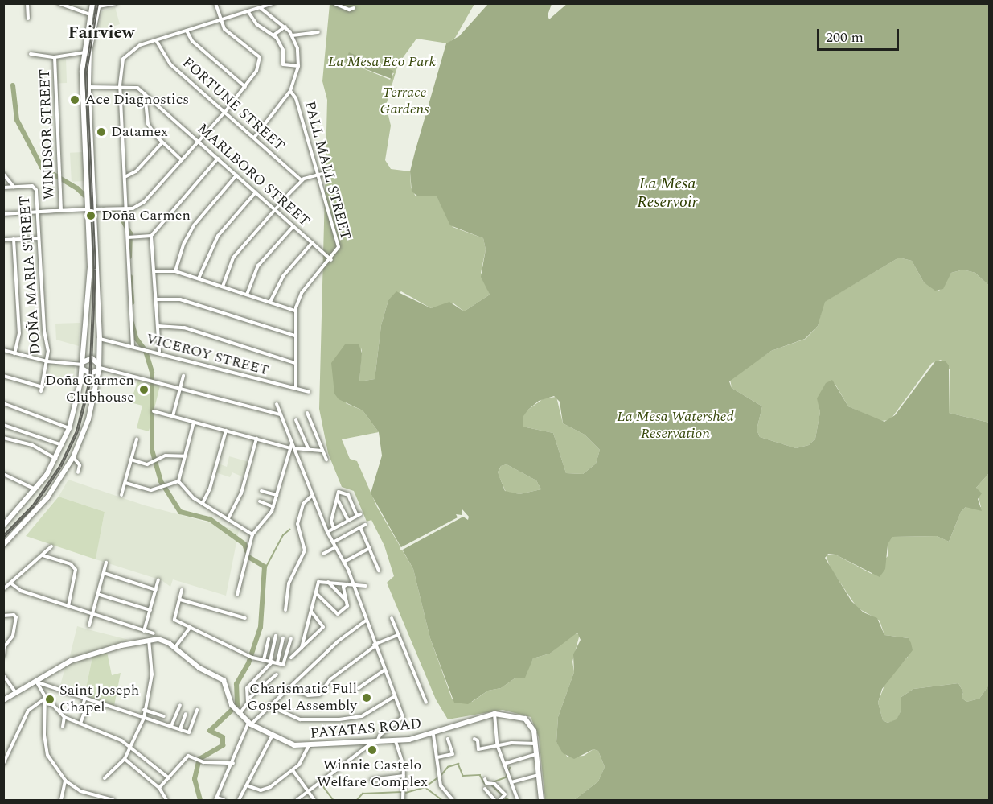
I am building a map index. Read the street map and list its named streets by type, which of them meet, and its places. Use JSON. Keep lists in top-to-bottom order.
{
  "streets": {
    "main road": ["PAYATAS ROAD"],
    "street": [
      "FORTUNE STREET",
      "WINDSOR STREET",
      "PALL MALL STREET",
      "MARLBORO STREET",
      "DOÑA MARIA STREET",
      "VICEROY STREET"
    ]
  },
  "crossings": [
    ["PALL MALL STREET", "MARLBORO STREET"],
    ["PALL MALL STREET", "VICEROY STREET"]
  ],
  "districts": ["Fairview"],
  "water": ["La Mesa Reservoir"],
  "parks": ["La Mesa Eco Park", "Terrace Gardens", "La Mesa Watershed Reservation"],
  "places": [
    "Ace Diagnostics",
    "Datamex",
    "Doña Carmen",
    "Doña Carmen Clubhouse",
    "Charismatic Full Gospel Assembly",
    "Saint Joseph Chapel",
    "Winnie Castelo Welfare Complex"
  ],
  "scale_bar": "200 m"
}
